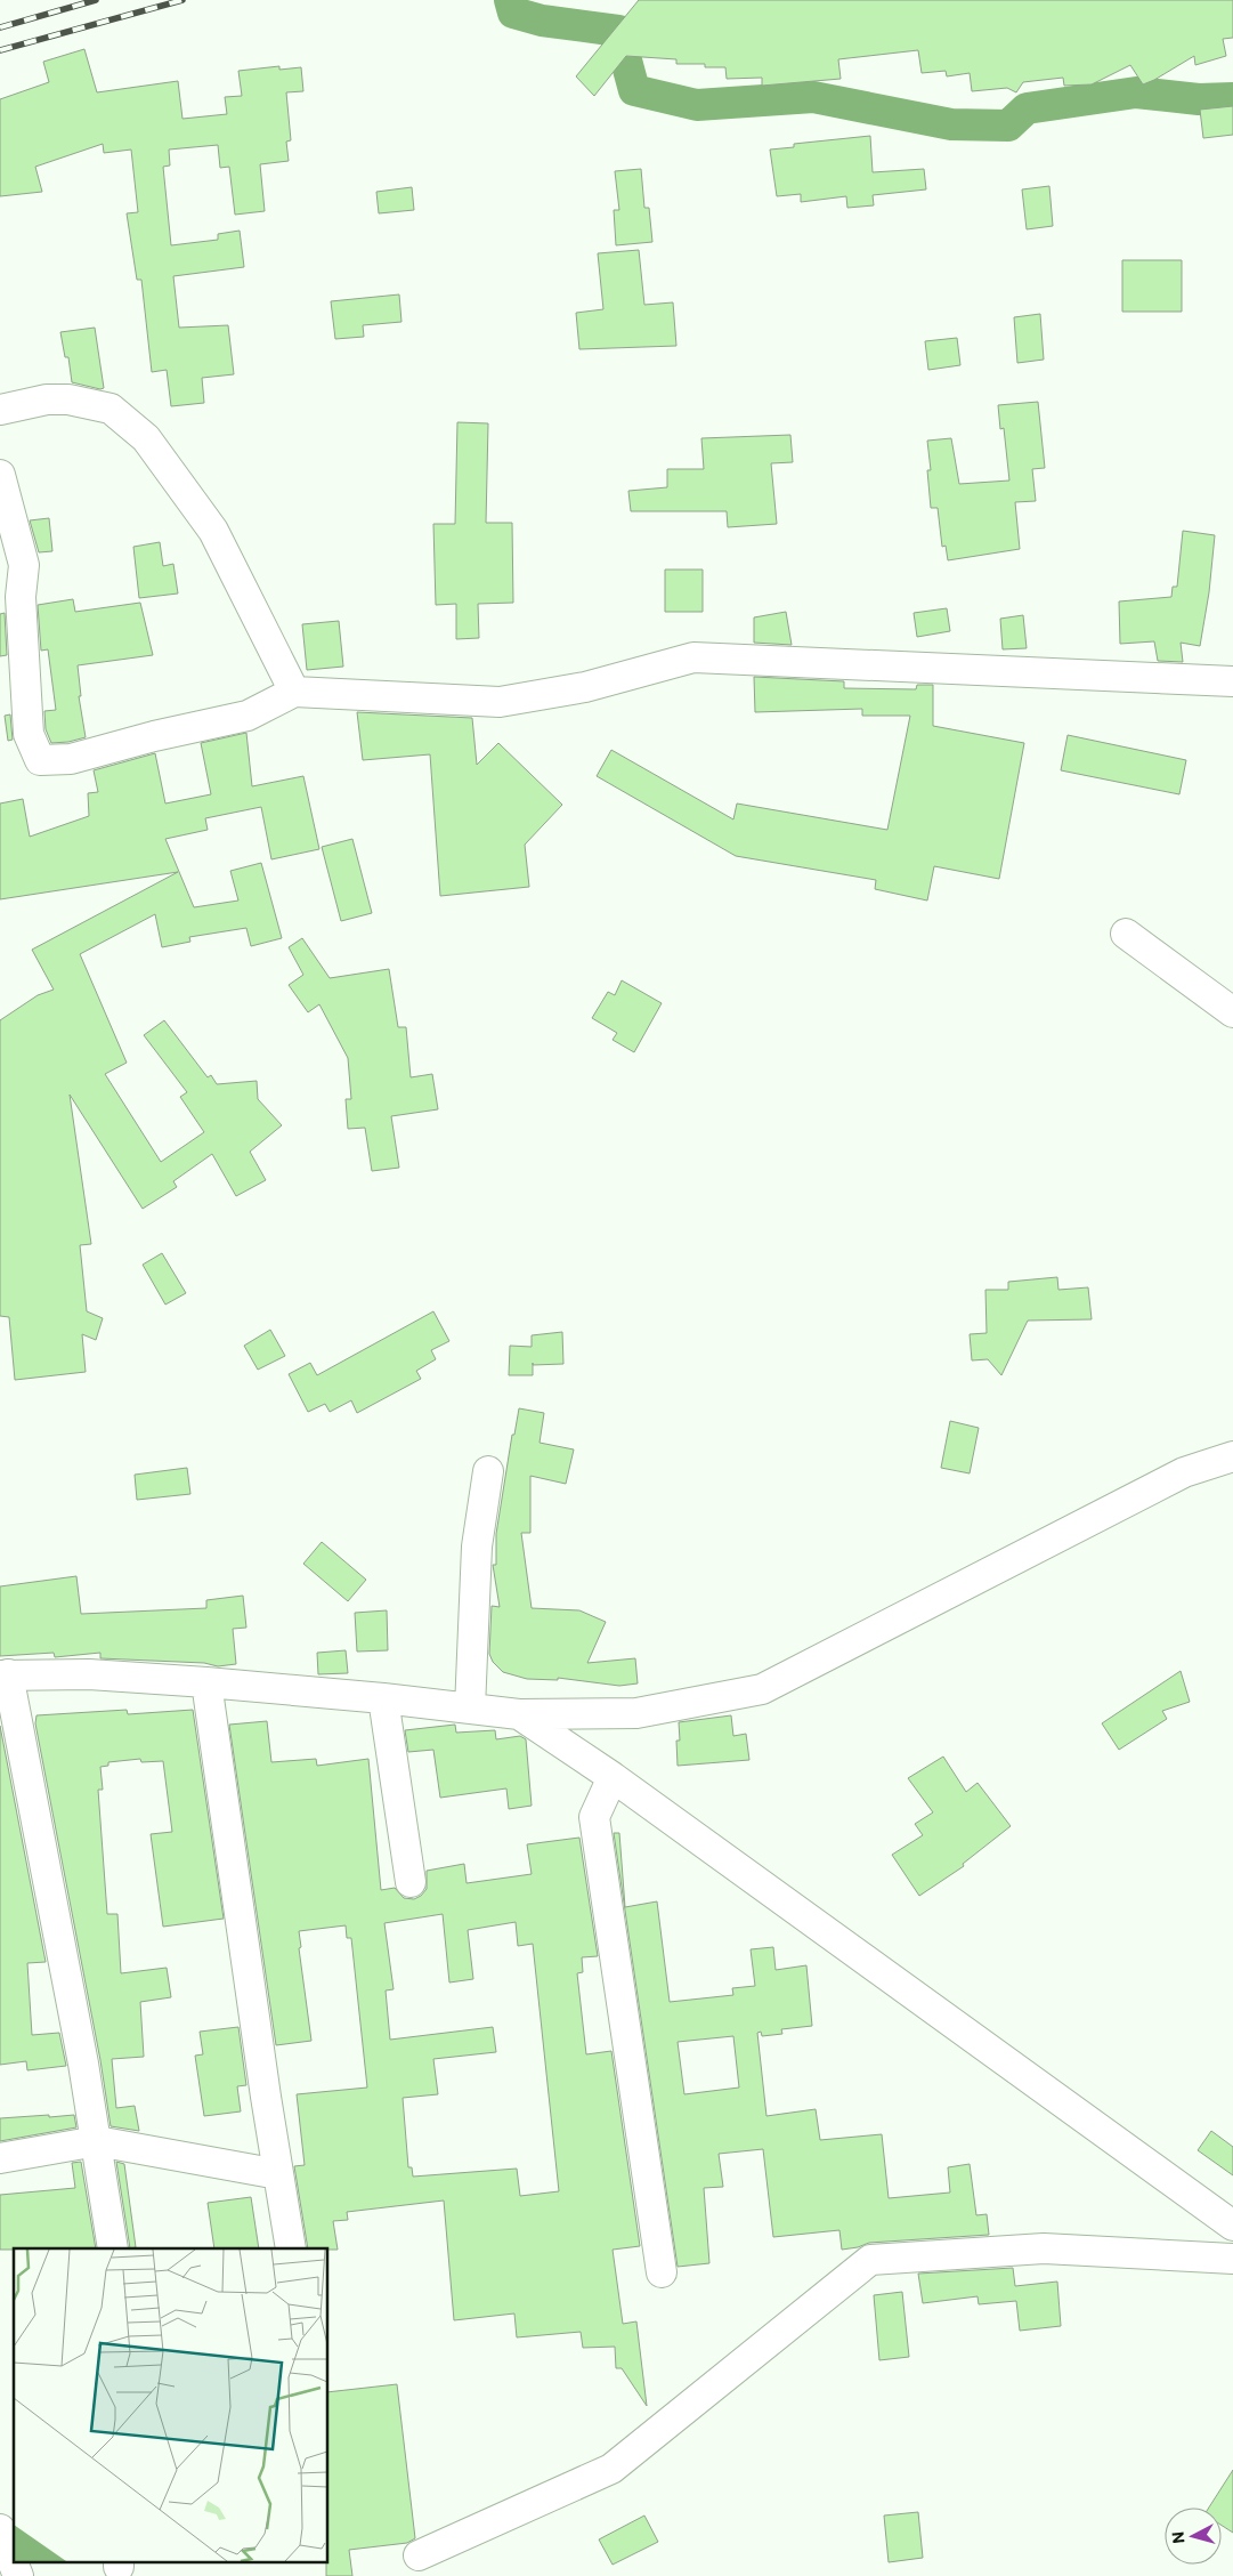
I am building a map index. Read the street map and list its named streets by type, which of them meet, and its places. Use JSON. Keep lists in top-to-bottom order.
{
  "north": "left"
}
